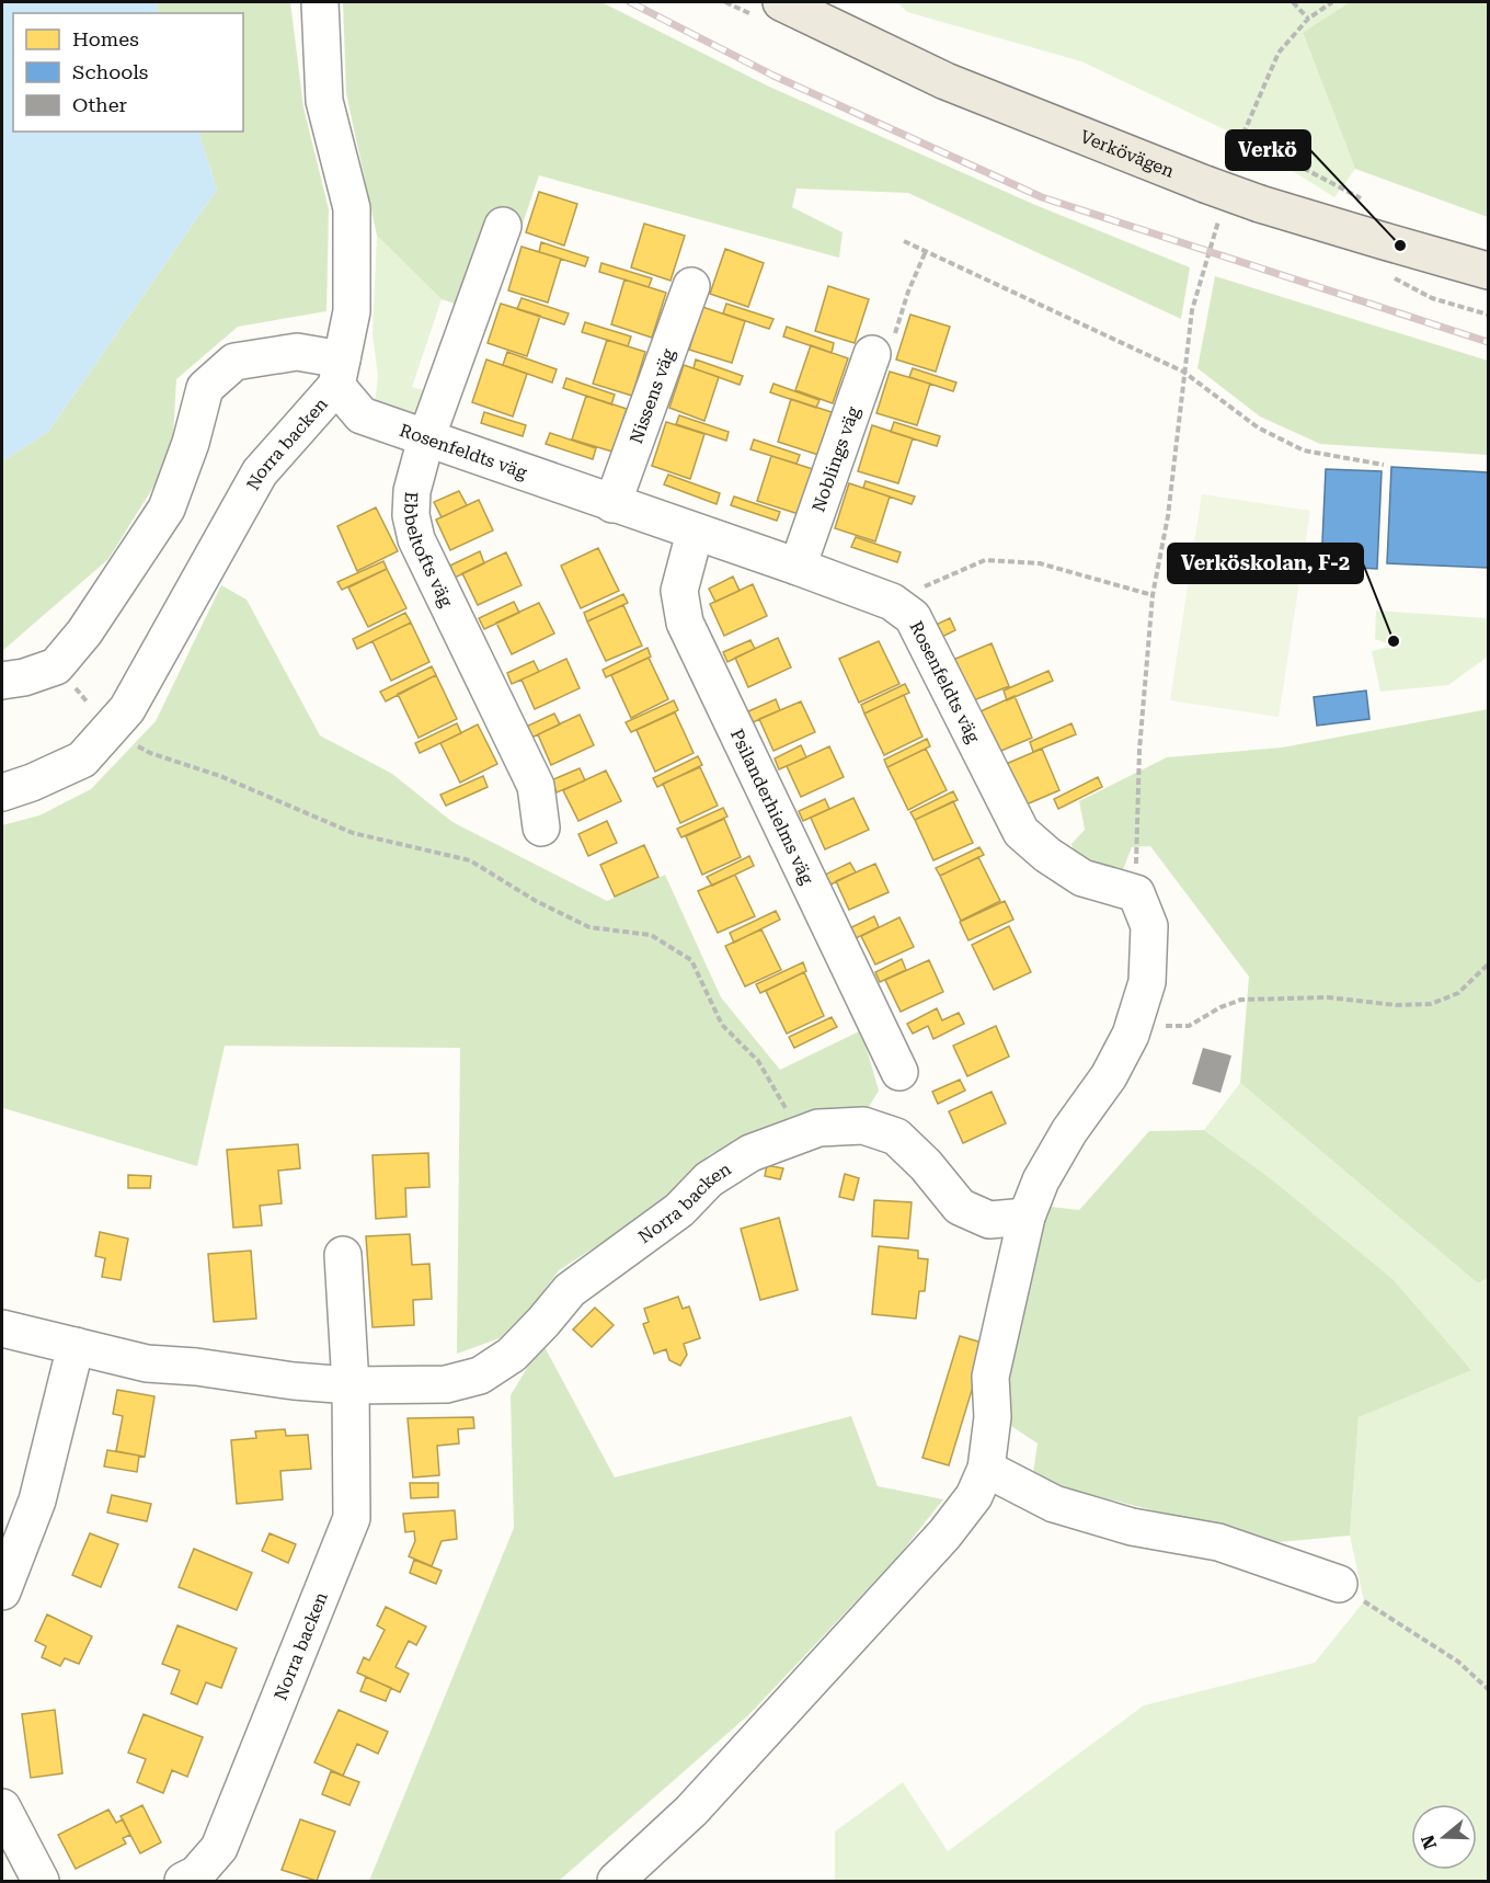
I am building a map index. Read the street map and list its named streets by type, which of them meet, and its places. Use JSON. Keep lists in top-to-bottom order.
{
  "streets": {
    "main road": ["Verkövägen"],
    "street": [
      "Nissens väg",
      "Norra backen",
      "Rosenfeldts väg",
      "Noblings väg",
      "Ebbeltofts väg",
      "Psilanderhielms väg"
    ]
  },
  "crossings": [
    ["Nissens väg", "Rosenfeldts väg"],
    ["Norra backen", "Rosenfeldts väg"],
    ["Rosenfeldts väg", "Noblings väg"],
    ["Rosenfeldts väg", "Ebbeltofts väg"],
    ["Rosenfeldts väg", "Psilanderhielms väg"]
  ],
  "places": ["Verkö", "Verköskolan, F-2"],
  "legend": ["Homes", "Schools", "Other"],
  "north": "left"
}
